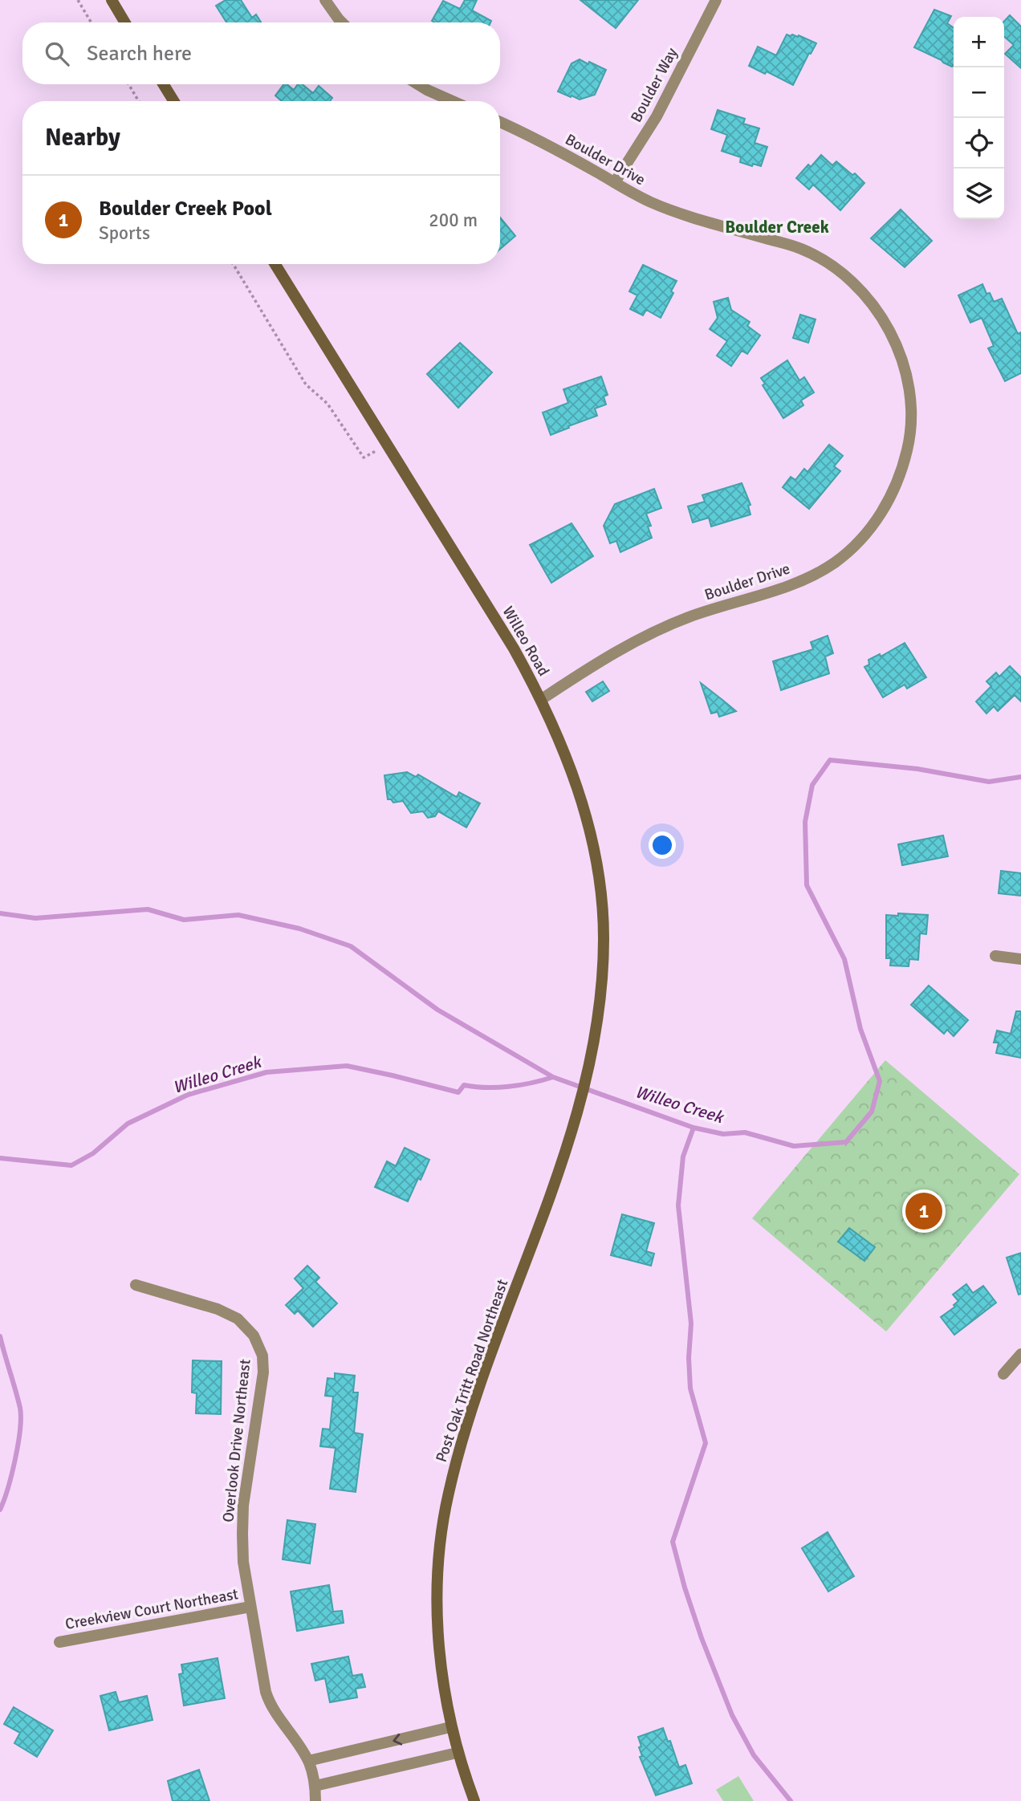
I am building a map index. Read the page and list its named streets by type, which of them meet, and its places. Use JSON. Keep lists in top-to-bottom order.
{
  "streets": {
    "street": [
      "Boulder Way",
      "Boulder Drive",
      "Willeo Road",
      "Post Oak Tritt Road Northeast",
      "Overlook Drive Northeast",
      "Creekview Court Northeast"
    ]
  },
  "crossings": [
    ["Boulder Way", "Boulder Drive"],
    ["Boulder Drive", "Willeo Road"],
    ["Willeo Road", "Post Oak Tritt Road Northeast"],
    ["Overlook Drive Northeast", "Creekview Court Northeast"]
  ],
  "districts": ["Boulder Creek"],
  "water": ["Willeo Creek"],
  "page": {
    "map_buttons": ["+", "−"],
    "search": "Search here",
    "heading": "Nearby",
    "list": [
      {
        "mark": "1",
        "name": "Boulder Creek Pool",
        "note": "Sports",
        "value": "200 m"
      }
    ],
    "pins": "1"
  }
}
